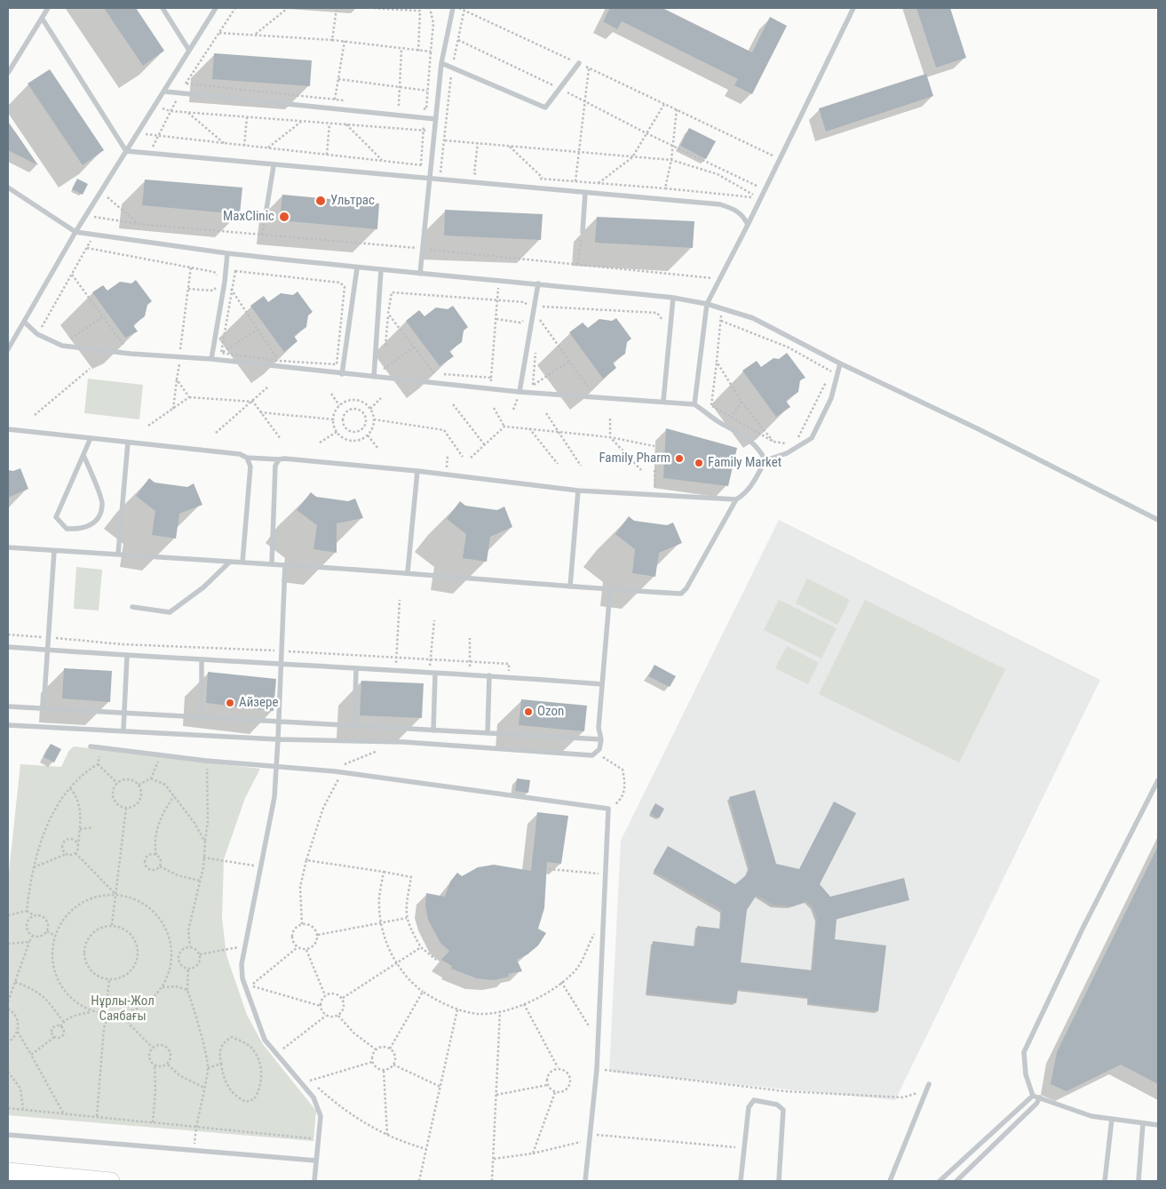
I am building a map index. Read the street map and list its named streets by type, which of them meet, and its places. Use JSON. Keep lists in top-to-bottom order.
{
  "parks": ["Нұрлы-Жол Саябағы"],
  "places": [
    "Ультрас",
    "MaxClinic",
    "Family Pharm",
    "Family Market",
    "Айзере",
    "Ozon"
  ]
}
